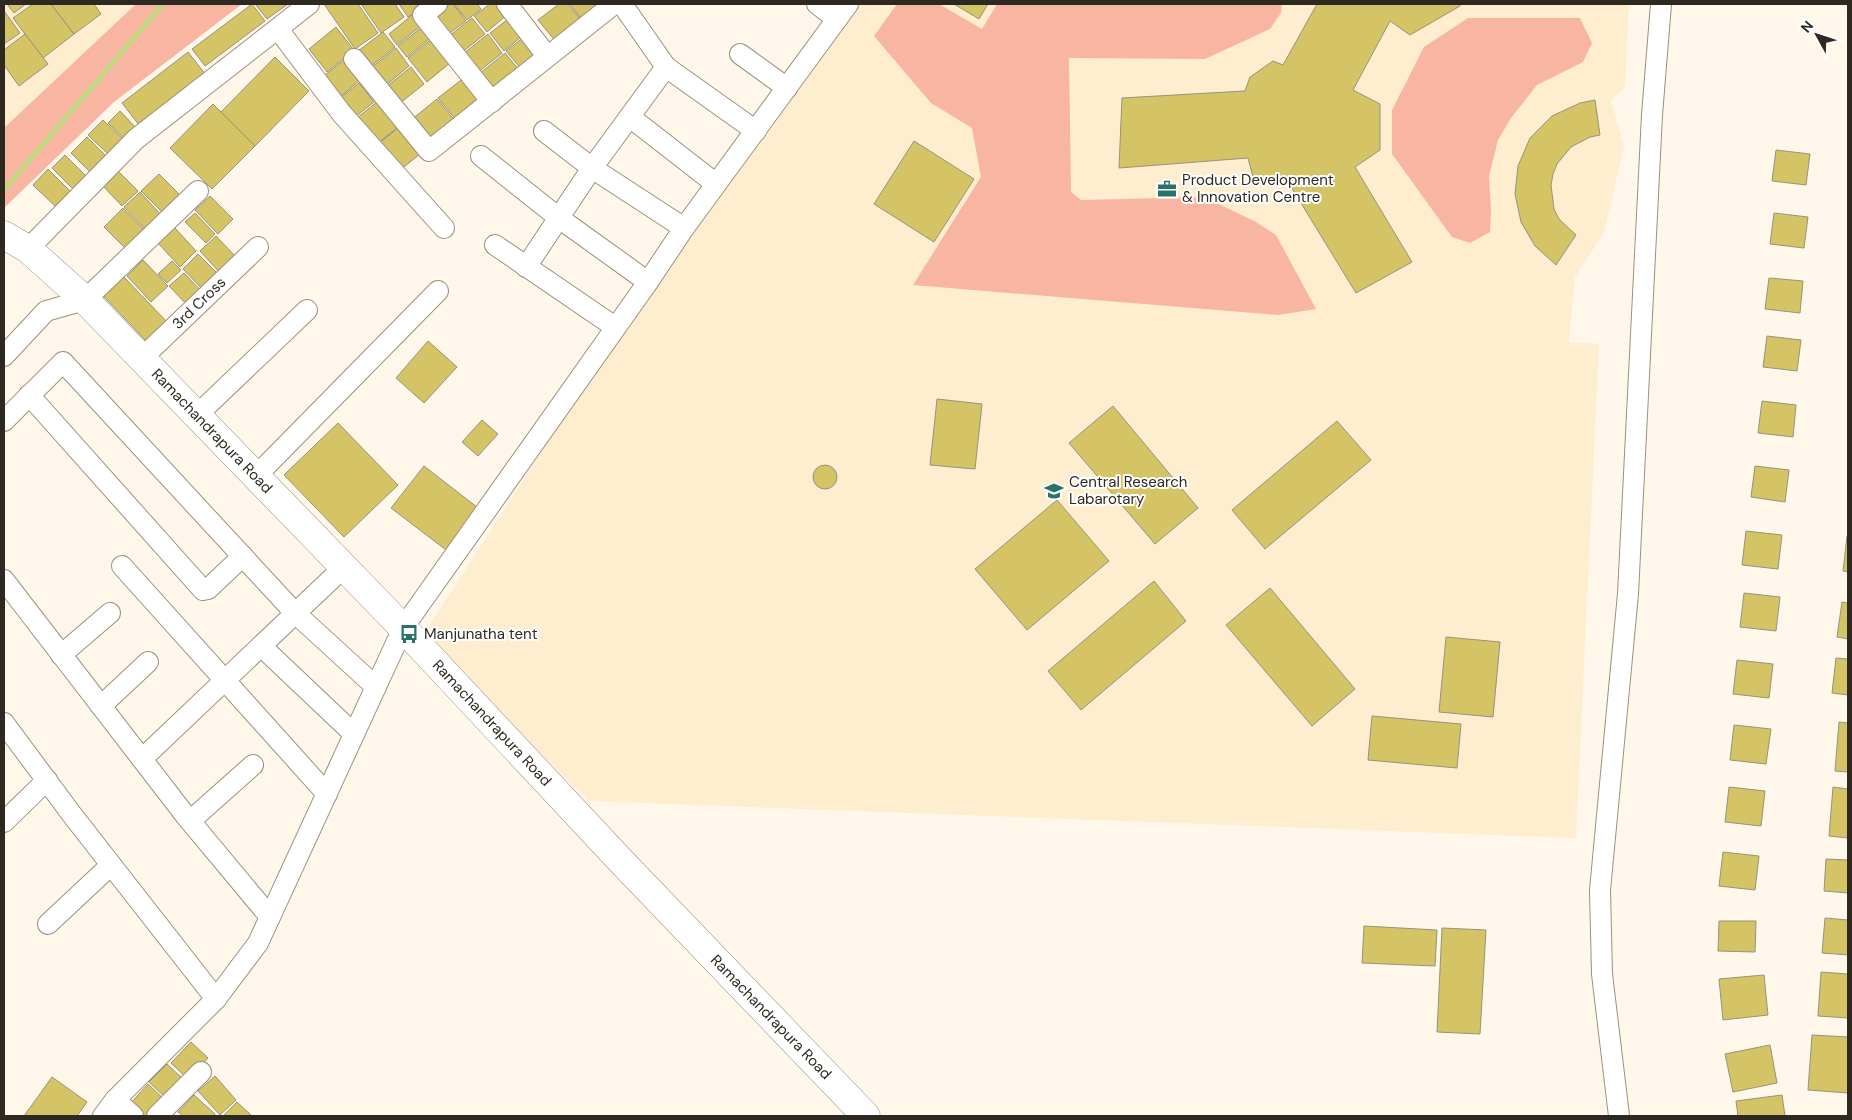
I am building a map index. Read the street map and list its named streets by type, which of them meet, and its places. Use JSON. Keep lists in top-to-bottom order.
{
  "streets": {
    "street": ["3rd Cross", "Ramachandrapura Road"]
  },
  "crossings": [
    ["3rd Cross", "Ramachandrapura Road"]
  ],
  "places": {
    "office": ["Product Development & Innovation Centre"],
    "school or university": ["Central Research Labarotary"],
    "bus stop": ["Manjunatha tent"]
  },
  "north": "top left"
}
